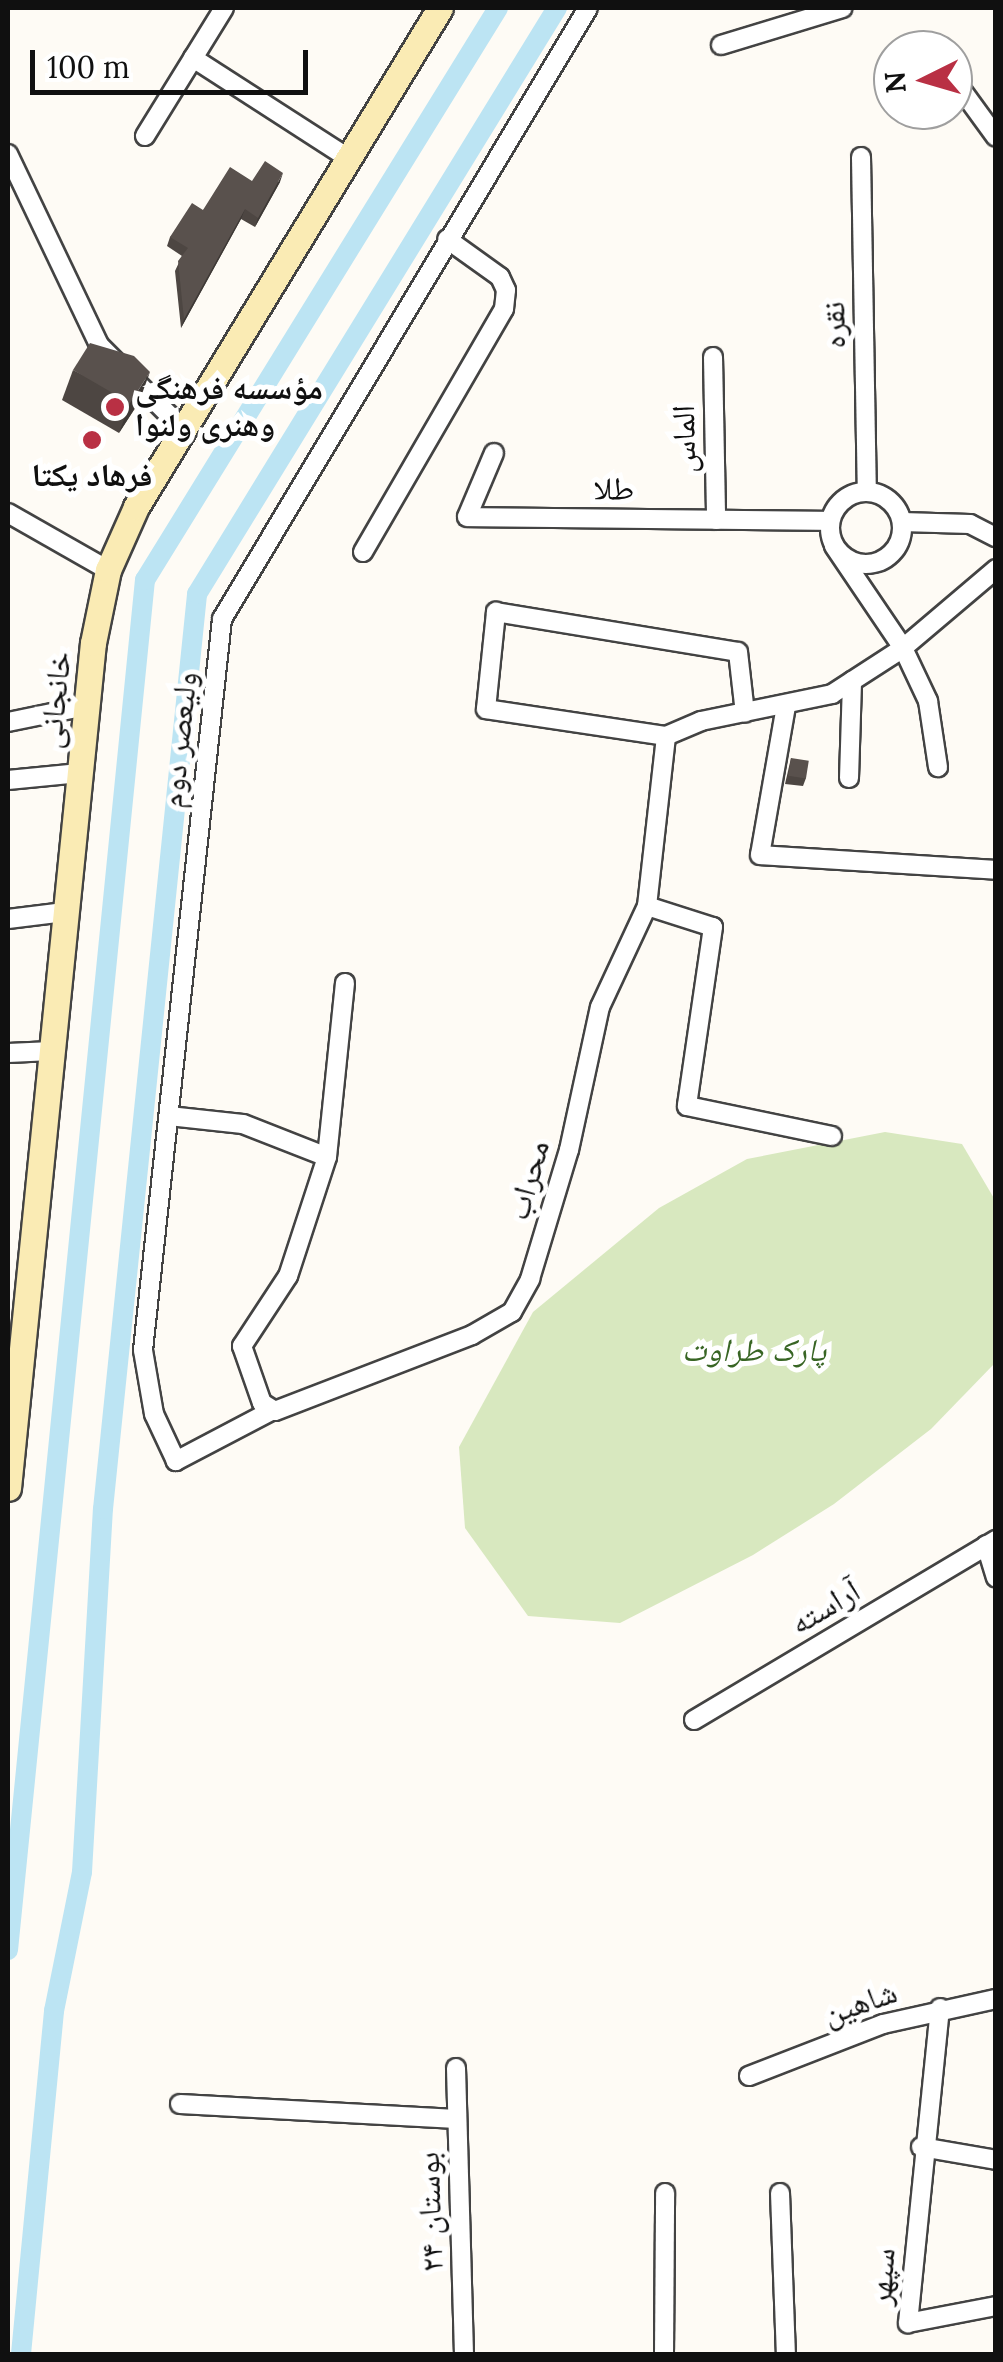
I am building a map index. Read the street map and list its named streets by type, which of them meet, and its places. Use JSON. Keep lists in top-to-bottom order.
{
  "streets": {
    "main road": ["خانجانی"],
    "street": [
      "نقره",
      "الماس",
      "طلا",
      "ولیعصر دوم",
      "محراب",
      "آراسته",
      "شاهین",
      "بوستان ۲۴",
      "سپهر"
    ]
  },
  "crossings": [
    ["نقره", "طلا"],
    ["الماس", "طلا"],
    ["ولیعصر دوم", "محراب"],
    ["شاهین", "سپهر"]
  ],
  "parks": ["پارک طراوت"],
  "places": ["مؤسسه فرهنگی وهنری ولنوا", "فرهاد یکتا"],
  "scale_bar": "100 m",
  "north": "left"
}
